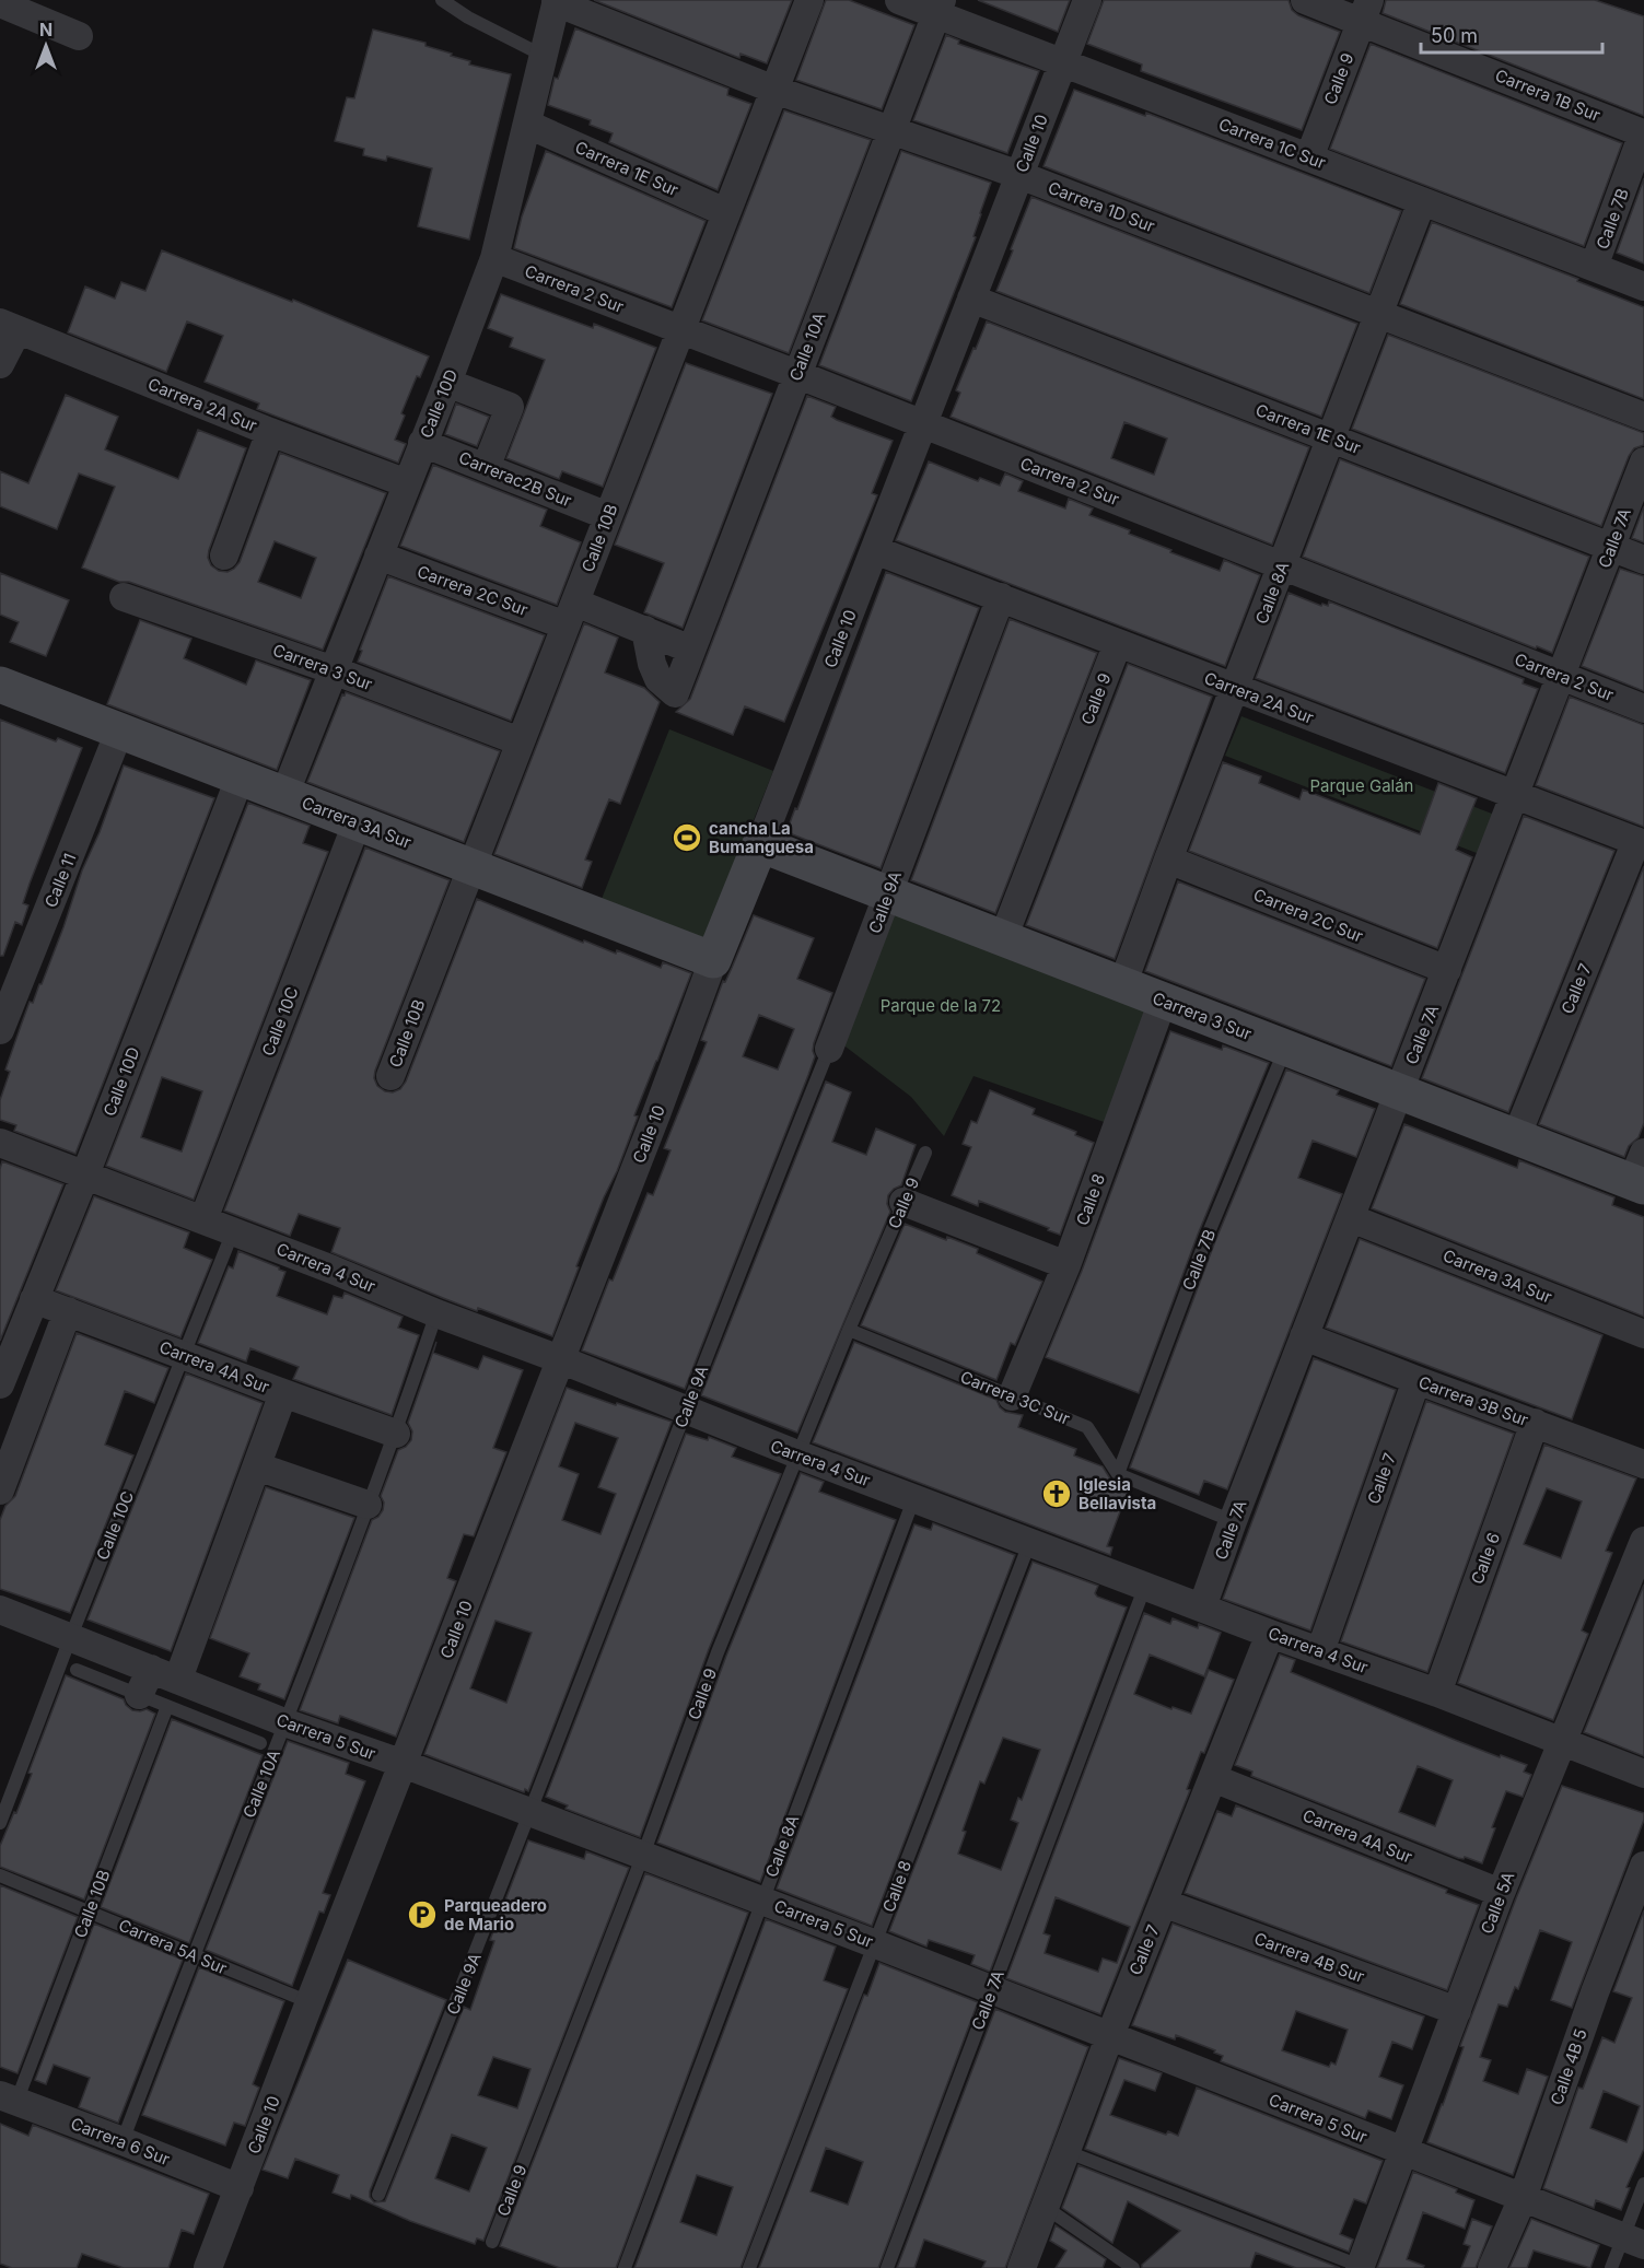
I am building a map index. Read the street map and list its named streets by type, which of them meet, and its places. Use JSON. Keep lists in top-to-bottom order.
{
  "streets": {
    "street": [
      "Calle 9",
      "Carrera 1B Sur",
      "Calle 10",
      "Carrera 1C Sur",
      "Carrera 1E Sur",
      "Carrera 1D Sur",
      "Calle 7B",
      "Carrera 2 Sur",
      "Calle 10A",
      "Calle 10D",
      "Carrera 2A Sur",
      "Carrerac2B Sur",
      "Calle 10B",
      "Calle 7A",
      "Carrera 2C Sur",
      "Calle 8A",
      "Carrera 3 Sur",
      "Carrera 3A Sur",
      "Calle 11",
      "Calle 9A",
      "Calle 7",
      "Calle 10C",
      "Calle 8",
      "Carrera 4 Sur",
      "Carrera 4A Sur",
      "Carrera 3B Sur",
      "Calle 6",
      "Carrera 5 Sur",
      "Calle 5A",
      "Carrera 4B Sur",
      "Calle 4B 5",
      "Carrera 6 Sur"
    ],
    "lane": ["Carrera 3C Sur", "Carrera 5A Sur"]
  },
  "crossings": [
    ["Calle 9", "Carrera 1B Sur"],
    ["Calle 9", "Carrera 1C Sur"],
    ["Calle 9", "Carrera 2A Sur"],
    ["Calle 9", "Carrera 3 Sur"],
    ["Calle 9", "Carrera 4 Sur"],
    ["Calle 9", "Carrera 3C Sur"],
    ["Calle 9", "Carrera 5 Sur"],
    ["Carrera 1B Sur", "Calle 7B"],
    ["Calle 10", "Carrera 1C Sur"],
    ["Calle 10", "Carrera 1E Sur"],
    ["Calle 10", "Carrera 1D Sur"],
    ["Calle 10", "Carrera 2 Sur"],
    ["Calle 10", "Carrera 2A Sur"],
    ["Calle 10", "Carrera 3 Sur"],
    ["Calle 10", "Carrera 3A Sur"],
    ["Calle 10", "Carrera 4 Sur"],
    ["Calle 10", "Carrera 5 Sur"],
    ["Calle 10", "Carrera 5A Sur"],
    ["Calle 10", "Carrera 6 Sur"],
    ["Carrera 1C Sur", "Calle 7B"],
    ["Carrera 1C Sur", "Calle 10A"],
    ["Carrera 1C Sur", "Calle 8A"],
    ["Carrera 1E Sur", "Calle 10D"],
    ["Carrera 1E Sur", "Calle 10B"],
    ["Carrera 1E Sur", "Calle 7A"],
    ["Carrera 1E Sur", "Calle 8A"],
    ["Carrera 1D Sur", "Calle 10A"],
    ["Carrera 1D Sur", "Calle 10D"],
    ["Carrera 1D Sur", "Calle 10B"],
    ["Carrera 1D Sur", "Calle 8A"],
    ["Calle 7B", "Carrera 3 Sur"],
    ["Calle 7B", "Carrera 3C Sur"],
    ["Carrera 2 Sur", "Calle 10A"],
    ["Carrera 2 Sur", "Calle 10D"],
    ["Carrera 2 Sur", "Calle 10B"],
    ["Carrera 2 Sur", "Calle 7A"],
    ["Carrera 2 Sur", "Calle 8A"],
    ["Calle 10A", "Carrera 2C Sur"],
    ["Calle 10A", "Carrera 4 Sur"],
    ["Calle 10A", "Carrera 4A Sur"],
    ["Calle 10A", "Carrera 5 Sur"],
    ["Calle 10A", "Carrera 5A Sur"],
    ["Calle 10A", "Carrera 6 Sur"],
    ["Calle 10D", "Carrera 2A Sur"],
    ["Calle 10D", "Carrerac2B Sur"],
    ["Calle 10D", "Carrera 2C Sur"],
    ["Calle 10D", "Carrera 3 Sur"],
    ["Calle 10D", "Carrera 3A Sur"],
    ["Calle 10D", "Carrera 4 Sur"],
    ["Calle 10D", "Carrera 4A Sur"],
    ["Carrera 2A Sur", "Calle 7A"],
    ["Carrera 2A Sur", "Calle 8A"],
    ["Carrera 2A Sur", "Calle 9A"],
    ["Carrera 2A Sur", "Calle 7"],
    ["Carrerac2B Sur", "Calle 10B"],
    ["Calle 10B", "Carrera 2C Sur"],
    ["Calle 10B", "Carrera 3 Sur"],
    ["Calle 10B", "Carrera 3A Sur"],
    ["Calle 10B", "Carrera 5 Sur"],
    ["Calle 10B", "Carrera 5A Sur"],
    ["Calle 10B", "Carrera 6 Sur"],
    ["Calle 7A", "Carrera 2C Sur"],
    ["Calle 7A", "Carrera 3 Sur"],
    ["Calle 7A", "Carrera 3A Sur"],
    ["Calle 7A", "Carrera 4 Sur"],
    ["Calle 7A", "Carrera 3B Sur"],
    ["Calle 7A", "Carrera 5 Sur"],
    ["Carrera 2C Sur", "Calle 8A"],
    ["Calle 8A", "Carrera 3 Sur"],
    ["Calle 8A", "Carrera 4 Sur"],
    ["Calle 8A", "Carrera 5 Sur"],
    ["Carrera 3 Sur", "Calle 9A"],
    ["Carrera 3 Sur", "Calle 7"],
    ["Carrera 3 Sur", "Calle 8"],
    ["Carrera 3A Sur", "Calle 11"],
    ["Carrera 3A Sur", "Calle 10C"],
    ["Calle 9A", "Carrera 4 Sur"],
    ["Calle 9A", "Carrera 5 Sur"],
    ["Calle 7", "Carrera 4 Sur"],
    ["Calle 7", "Carrera 4A Sur"],
    ["Calle 7", "Carrera 3B Sur"],
    ["Calle 7", "Carrera 5 Sur"],
    ["Calle 7", "Carrera 4B Sur"],
    ["Calle 10C", "Carrera 4 Sur"],
    ["Calle 10C", "Carrera 4A Sur"],
    ["Calle 10C", "Carrera 5 Sur"],
    ["Calle 8", "Carrera 4 Sur"],
    ["Calle 8", "Carrera 3C Sur"],
    ["Calle 8", "Carrera 5 Sur"],
    ["Carrera 4 Sur", "Calle 6"],
    ["Carrera 4 Sur", "Calle 5A"],
    ["Carrera 4A Sur", "Calle 5A"],
    ["Carrera 3B Sur", "Calle 6"],
    ["Carrera 5 Sur", "Calle 5A"],
    ["Carrera 5 Sur", "Calle 4B 5"],
    ["Calle 5A", "Carrera 4B Sur"]
  ],
  "parks": ["Parque Galán", "Parque de la 72"],
  "places": {
    "sports": ["cancha La Bumanguesa"],
    "church": ["Iglesia Bellavista"],
    "parking": ["Parqueadero de Mario"]
  },
  "scale_bar": "50 m",
  "north": "top"
}
